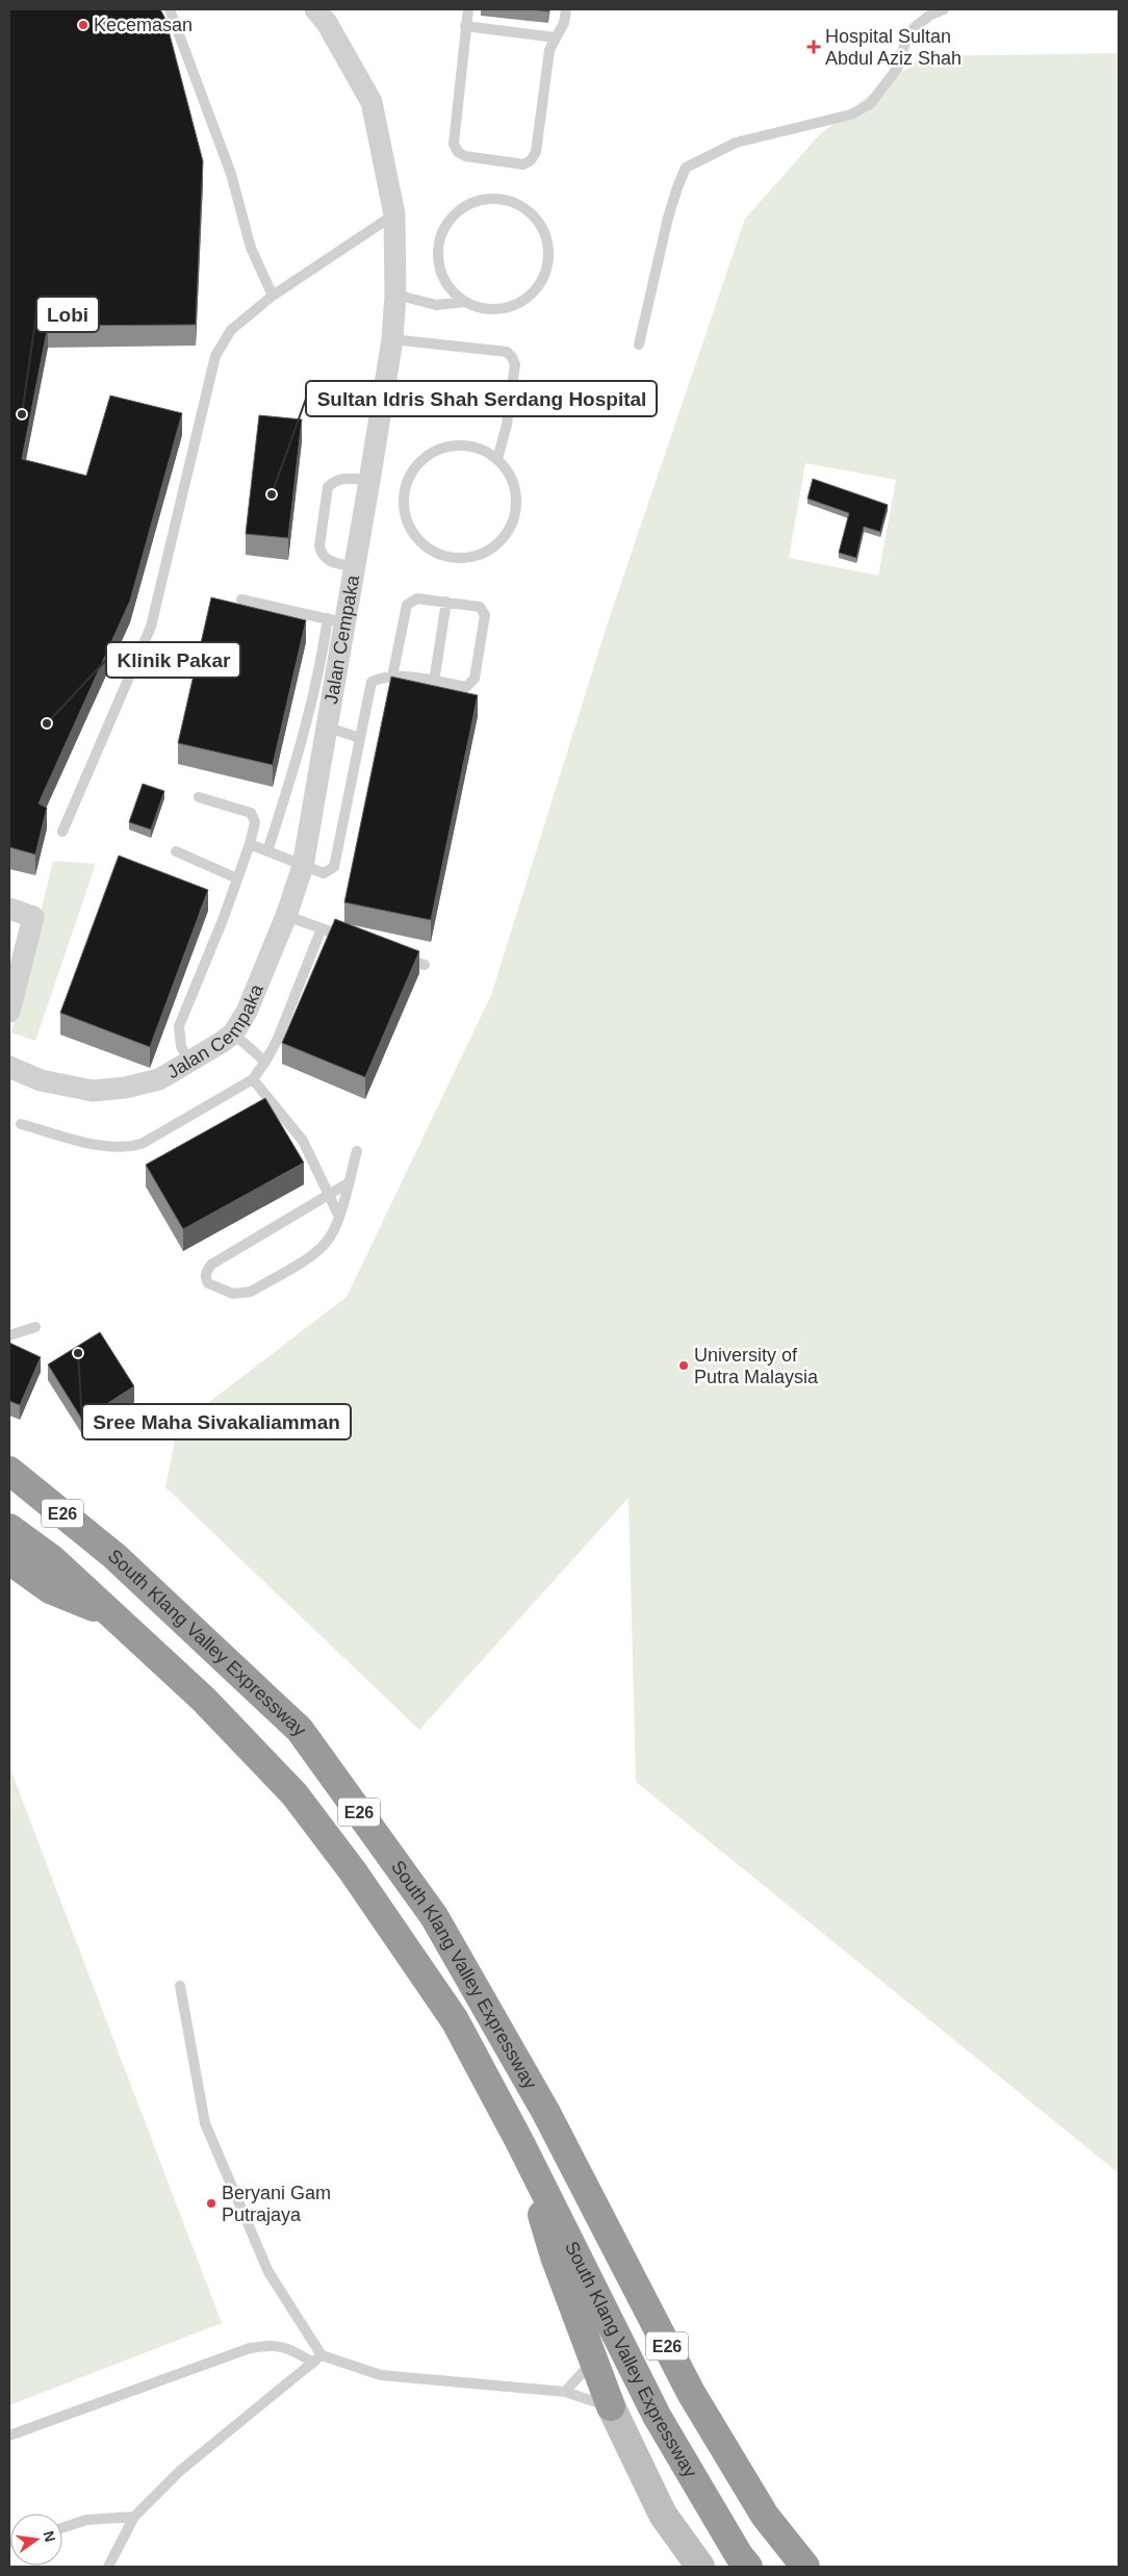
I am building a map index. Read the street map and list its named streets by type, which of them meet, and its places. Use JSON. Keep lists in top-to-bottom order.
{
  "streets": {
    "highway": ["E26", "South Klang Valley Expressway"],
    "street": ["Jalan Cempaka"]
  },
  "places": {
    "other": [
      "Kecemasan",
      "Lobi",
      "Sultan Idris Shah Serdang Hospital",
      "Klinik Pakar",
      "Sree Maha Sivakaliamman",
      "University of Putra Malaysia",
      "Beryani Gam Putrajaya"
    ],
    "health": ["Hospital Sultan Abdul Aziz Shah"]
  },
  "north": "right"
}
